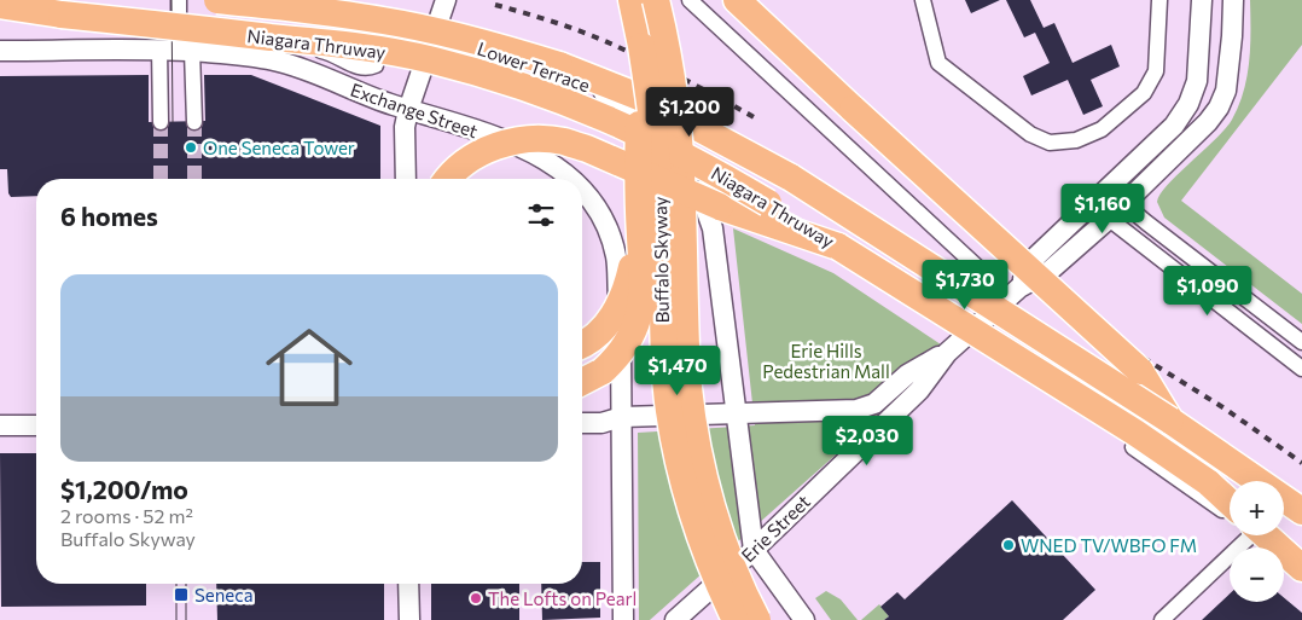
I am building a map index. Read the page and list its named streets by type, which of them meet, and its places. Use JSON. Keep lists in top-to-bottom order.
{
  "streets": {
    "highway": ["Niagara Thruway", "Buffalo Skyway"],
    "street": ["Lower Terrace", "Exchange Street", "Erie Street"]
  },
  "crossings": [
    ["Lower Terrace", "Erie Street"]
  ],
  "parks": ["Erie Hills Pedestrian Mall"],
  "places": {
    "other": ["One Seneca Tower", "WNED TV/WBFO FM", "The Lofts on Pearl"],
    "transit": ["Seneca"]
  },
  "page": {
    "price": [
      "$1,200",
      "$1,160",
      "$1,730",
      "$1,090",
      "$1,470",
      "$2,030"
    ],
    "heading": "6 homes",
    "list": [
      {
        "name": "$1,200/mo",
        "note": "2 rooms · 52 m² · Buffalo Skyway"
      }
    ],
    "map_buttons": ["+", "−"]
  }
}
